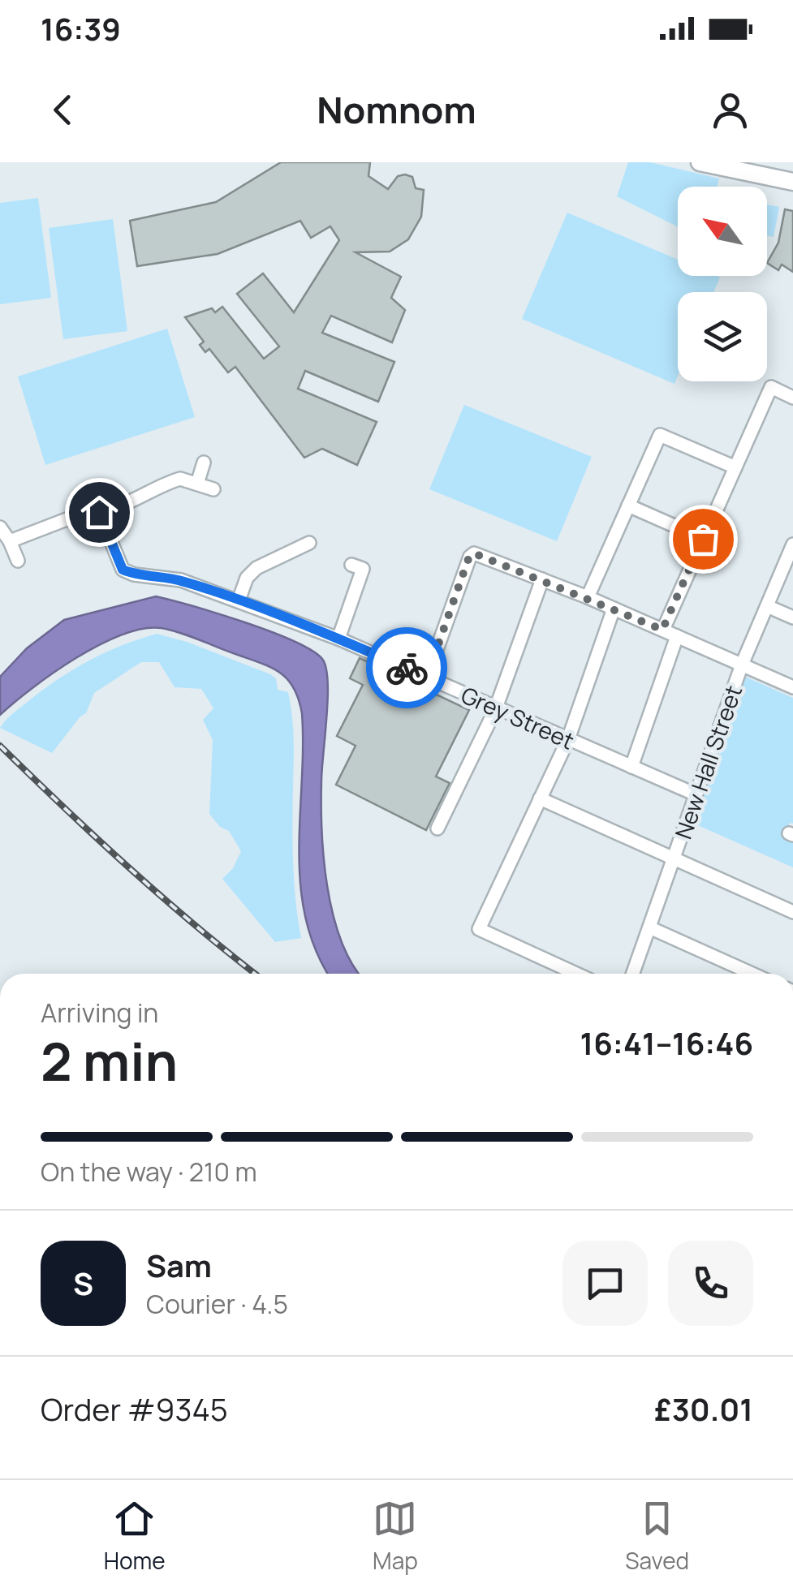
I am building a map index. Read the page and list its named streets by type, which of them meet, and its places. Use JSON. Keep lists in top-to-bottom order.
{
  "streets": {
    "street": ["Grey Street", "New Hall Street"]
  },
  "crossings": [
    ["Grey Street", "New Hall Street"]
  ],
  "north": "top left",
  "page": {
    "status": "16:39",
    "header": "Nomnom",
    "heading": ["2 min", "Arriving in", "16:41–16:46"],
    "panel": [
      "Sam",
      "Courier · 4.5",
      "Order #9345",
      "£30.01"
    ],
    "bar": "On the way · 210 m",
    "round": "S",
    "tabs": ["Home", "Map", "Saved"]
  }
}
